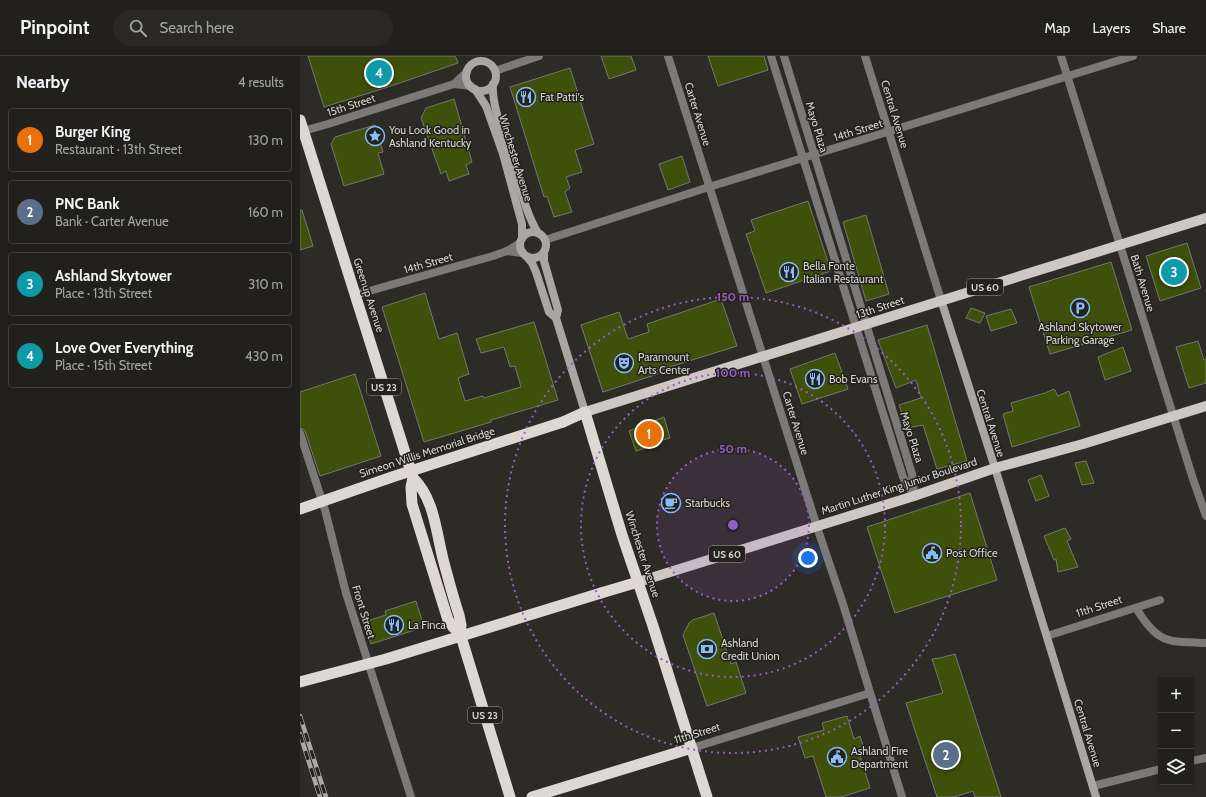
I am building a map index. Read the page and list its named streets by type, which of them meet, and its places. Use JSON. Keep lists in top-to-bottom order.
{
  "streets": {
    "highway": [
      "Winchester Avenue",
      "Greenup Avenue",
      "13th Street",
      "US 23",
      "Simeon Willis Memorial Bridge",
      "Martin Luther King Junior Boulevard",
      "11th Street"
    ],
    "main road": ["Central Avenue", "US 60"],
    "street": [
      "15th Street",
      "Carter Avenue",
      "Mayo Plaza",
      "14th Street",
      "Bath Avenue",
      "Front Street"
    ]
  },
  "crossings": [
    ["15th Street", "Winchester Avenue"],
    ["15th Street", "Greenup Avenue"],
    ["Carter Avenue", "14th Street"],
    ["Carter Avenue", "13th Street"],
    ["Carter Avenue", "Martin Luther King Junior Boulevard"],
    ["Carter Avenue", "11th Street"],
    ["Central Avenue", "14th Street"],
    ["Central Avenue", "13th Street"],
    ["Central Avenue", "Martin Luther King Junior Boulevard"],
    ["Central Avenue", "11th Street"],
    ["Mayo Plaza", "14th Street"],
    ["Mayo Plaza", "13th Street"],
    ["Mayo Plaza", "Martin Luther King Junior Boulevard"],
    ["14th Street", "Winchester Avenue"],
    ["14th Street", "Bath Avenue"],
    ["14th Street", "Greenup Avenue"],
    ["Winchester Avenue", "13th Street"],
    ["Winchester Avenue", "Martin Luther King Junior Boulevard"],
    ["Winchester Avenue", "11th Street"],
    ["Bath Avenue", "13th Street"],
    ["Bath Avenue", "Martin Luther King Junior Boulevard"],
    ["13th Street", "Simeon Willis Memorial Bridge"]
  ],
  "places": {
    "restaurant": [
      "Fat Patti's",
      "Bella Fonte Italian Restaurant",
      "Bob Evans",
      "La Finca"
    ],
    "place": ["You Look Good in Ashland Kentucky"],
    "parking": ["Ashland Skytower Parking Garage"],
    "theatre": ["Paramount Arts Center"],
    "cafe": ["Starbucks"],
    "public building": ["Post Office", "Ashland Fire Department"],
    "bank": ["Ashland Credit Union"]
  },
  "page": {
    "header": "Pinpoint",
    "search": "Search here",
    "nav": ["Map", "Layers", "Share"],
    "heading": ["Nearby", "4 results"],
    "pins": [
      "4",
      "3",
      "1",
      "2"
    ],
    "list": [
      {
        "mark": "1",
        "name": "Burger King",
        "note": "Restaurant · 13th Street",
        "value": "130 m"
      },
      {
        "mark": "2",
        "name": "PNC Bank",
        "note": "Bank · Carter Avenue",
        "value": "160 m"
      },
      {
        "mark": "3",
        "name": "Ashland Skytower",
        "note": "Place · 13th Street",
        "value": "310 m"
      },
      {
        "mark": "4",
        "name": "Love Over Everything",
        "note": "Place · 15th Street",
        "value": "430 m"
      }
    ],
    "map_buttons": ["+", "−"]
  },
  "rings": ["150 m", "100 m", "50 m"]
}
